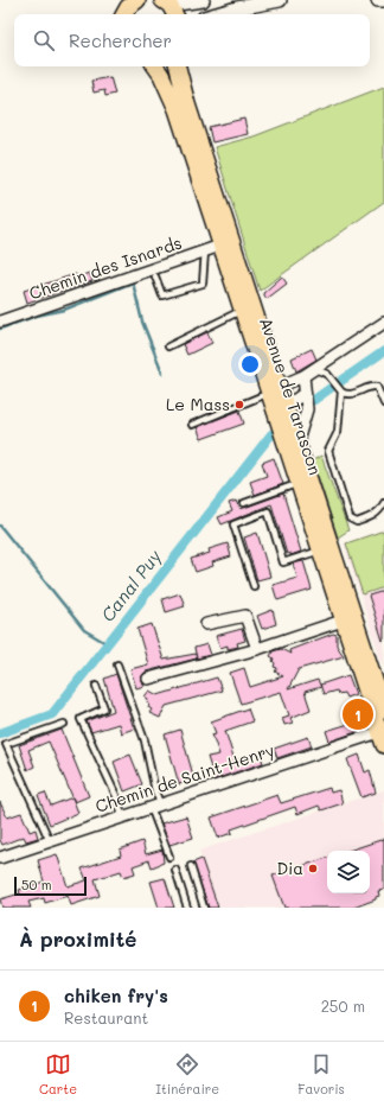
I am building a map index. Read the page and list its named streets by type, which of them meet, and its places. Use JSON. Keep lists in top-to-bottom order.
{
  "streets": {
    "main road": ["Avenue de Tarascon"],
    "street": ["Chemin des Isnards", "Chemin de Saint-Henry"]
  },
  "crossings": [
    ["Chemin des Isnards", "Avenue de Tarascon"],
    ["Avenue de Tarascon", "Chemin de Saint-Henry"]
  ],
  "water": ["Canal Puy"],
  "places": ["Le Mass", "Dia"],
  "scale_bar": "50 m",
  "page": {
    "search": "Rechercher",
    "pins": "1",
    "scale": "50 m",
    "heading": "À proximité",
    "list": [
      {
        "mark": "1",
        "name": "chiken fry's",
        "note": "Restaurant",
        "value": "250 m"
      }
    ],
    "nav": ["Carte", "Itinéraire", "Favoris"]
  }
}
